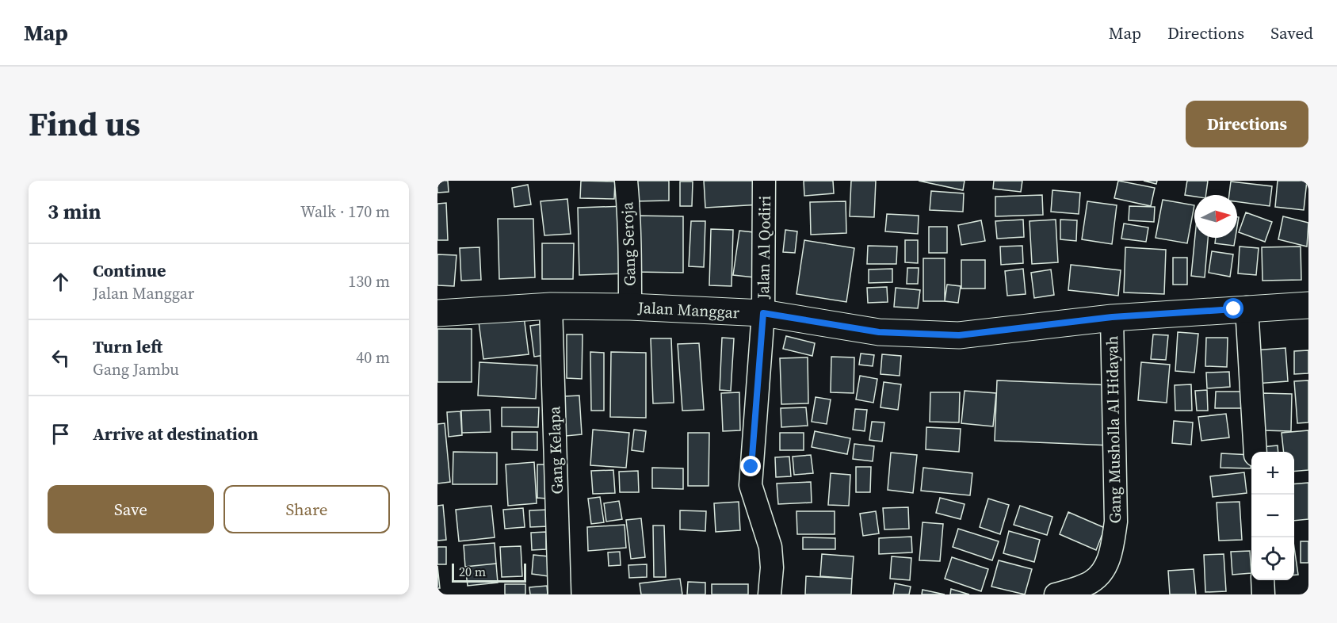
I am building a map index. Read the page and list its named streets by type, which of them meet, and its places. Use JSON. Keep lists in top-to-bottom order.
{
  "streets": {
    "main road": ["Jalan Manggar"],
    "street": [
      "Gang Seroja",
      "Jalan Al Qodiri",
      "Gang Musholla Al Hidayah",
      "Gang Kelapa"
    ]
  },
  "crossings": [
    ["Gang Seroja", "Jalan Manggar"],
    ["Jalan Al Qodiri", "Jalan Manggar"],
    ["Jalan Manggar", "Gang Musholla Al Hidayah"],
    ["Jalan Manggar", "Gang Kelapa"]
  ],
  "scale_bar": "20 m",
  "north": "right",
  "page": {
    "header": "Map",
    "nav": ["Map", "Directions", "Saved"],
    "title": "Find us",
    "buttons": [
      "Directions",
      ["Save", "Share"]
    ],
    "heading": ["3 min", "Walk · 170 m"],
    "list": [
      ["Continue", "Jalan Manggar", "130 m"],
      ["Turn left", "Gang Jambu", "40 m"],
      "Arrive at destination"
    ],
    "map_buttons": ["+", "−"],
    "scale": "20 m"
  }
}
